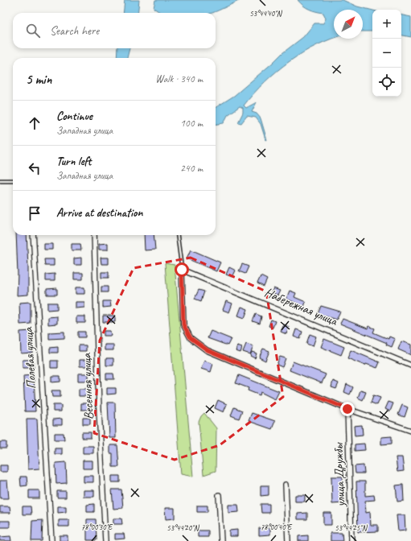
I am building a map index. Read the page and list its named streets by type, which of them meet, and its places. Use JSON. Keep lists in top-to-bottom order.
{
  "streets": {
    "street": [
      "Набережная улица",
      "Полевая улица",
      "Весенняя улица",
      "улица Дружбы"
    ]
  },
  "north": "top right",
  "page": {
    "map_buttons": ["+", "−"],
    "search": "Search here",
    "heading": ["5 min", "Walk · 340 m"],
    "list": [
      ["Continue", "Западная улица", "100 m"],
      ["Turn left", "Западная улица", "240 m"],
      "Arrive at destination"
    ]
  },
  "coordinates": [
    "53°44'40\"N",
    "78°00'30\"E",
    "78°00'40\"E",
    "53°44'20\"N",
    "53°44'25\"N"
  ]
}
